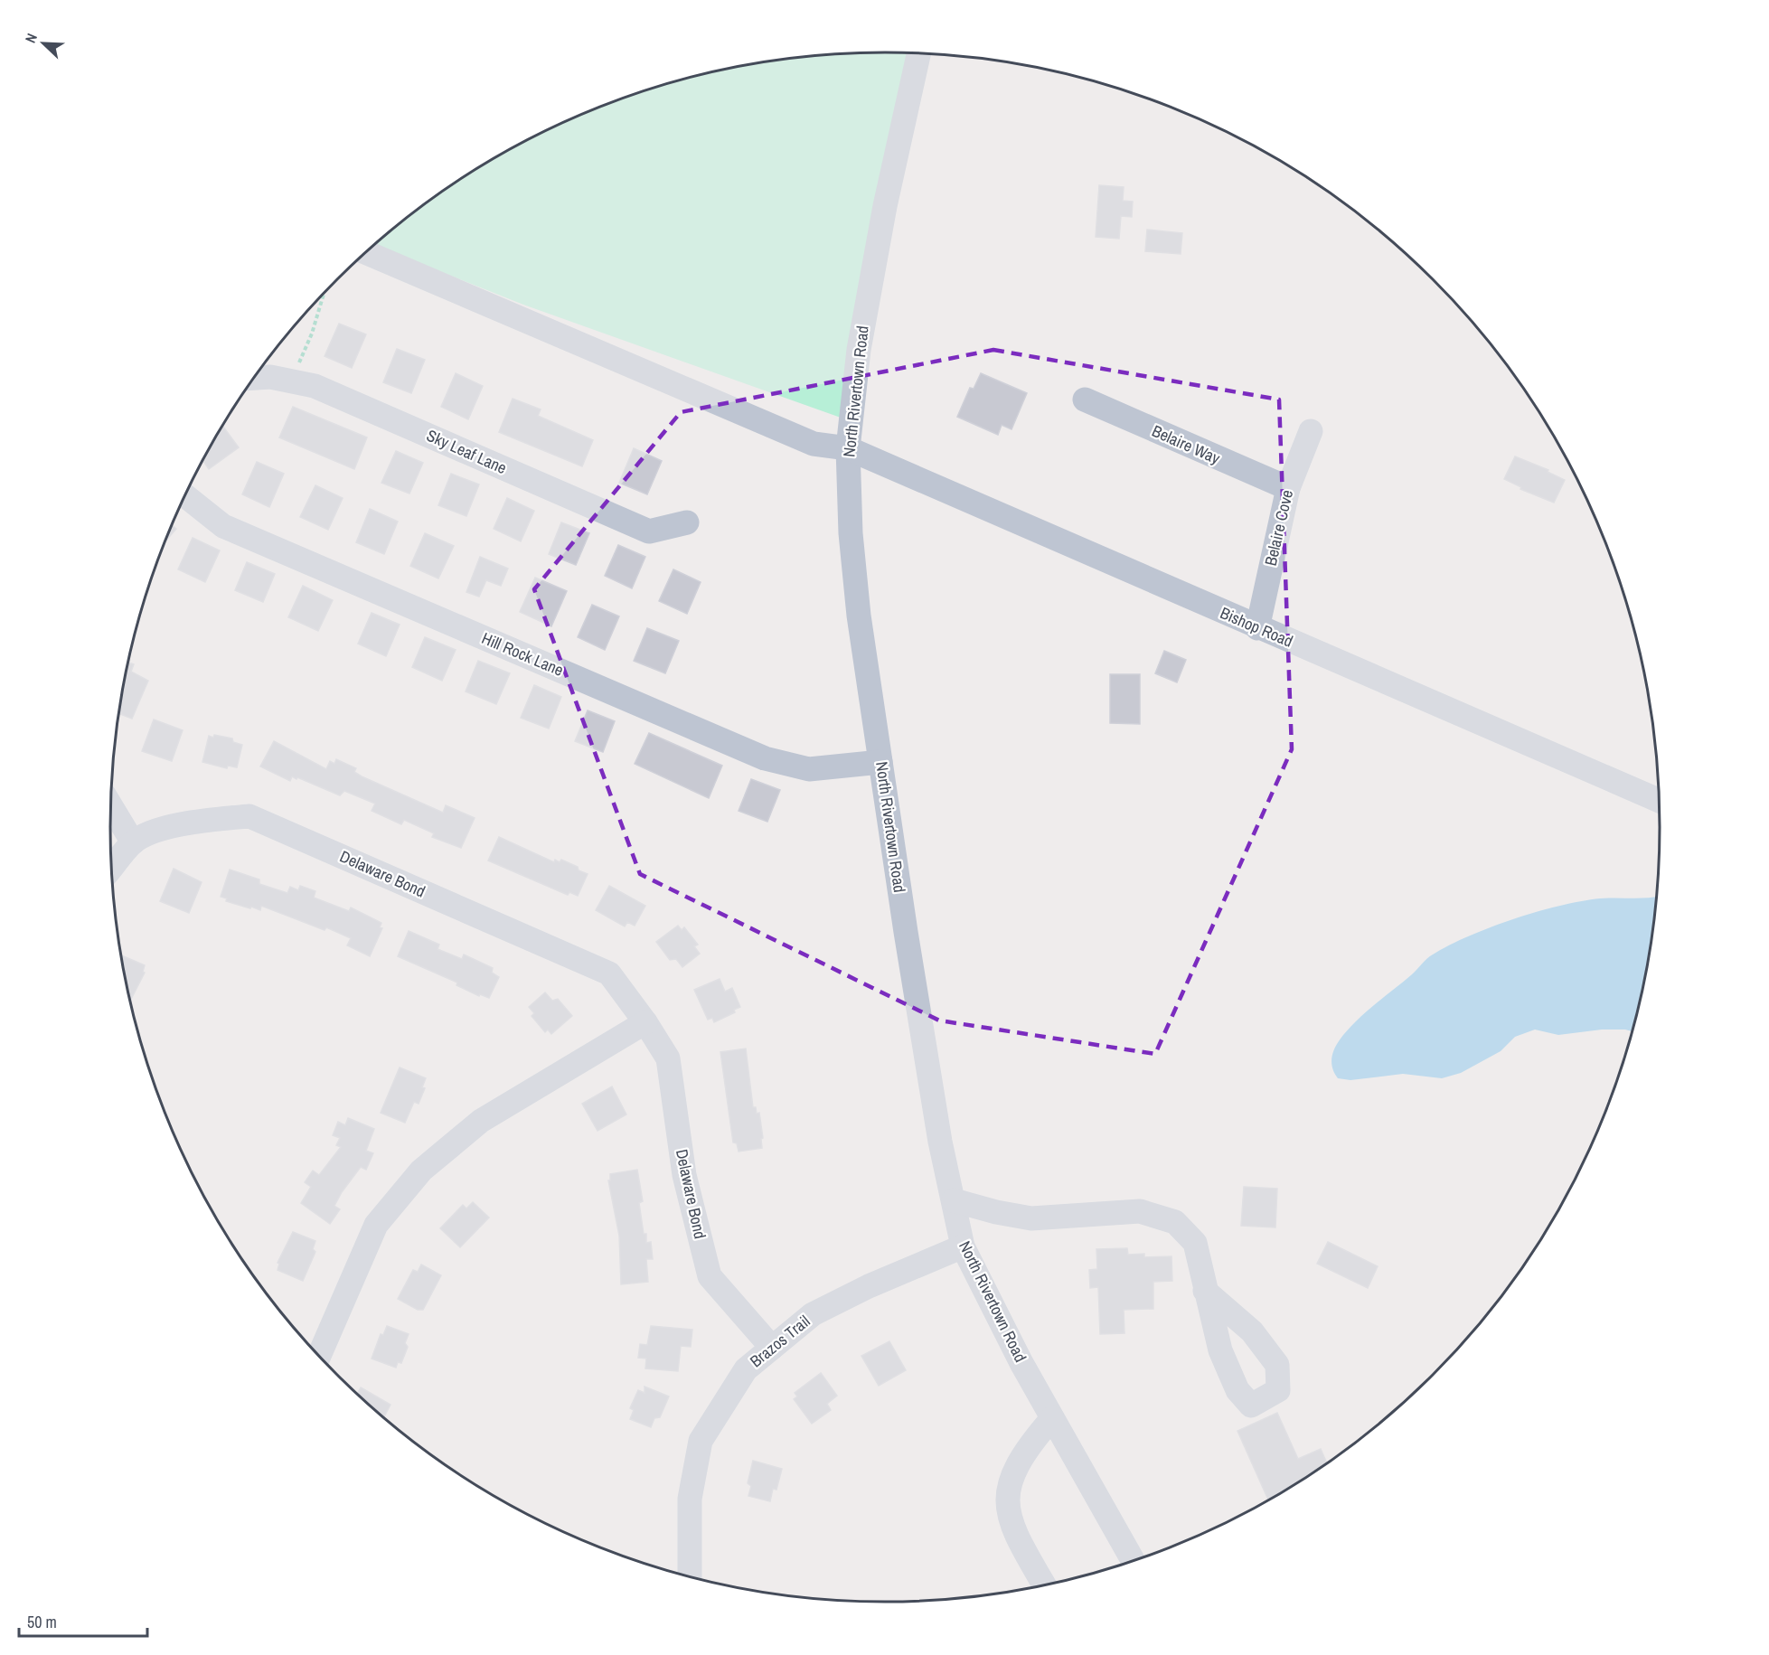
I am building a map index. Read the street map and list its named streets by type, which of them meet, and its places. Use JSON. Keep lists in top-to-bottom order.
{
  "streets": {
    "street": [
      "North Rivertown Road",
      "Belaire Way",
      "Sky Leaf Lane",
      "Belaire Cove",
      "Bishop Road",
      "Hill Rock Lane",
      "Delaware Bond",
      "Brazos Trail"
    ]
  },
  "crossings": [
    ["North Rivertown Road", "Bishop Road"],
    ["North Rivertown Road", "Hill Rock Lane"],
    ["North Rivertown Road", "Brazos Trail"],
    ["Belaire Way", "Belaire Cove"],
    ["Belaire Cove", "Bishop Road"],
    ["Delaware Bond", "Brazos Trail"]
  ],
  "scale_bar": "50 m",
  "north": "top left"
}
